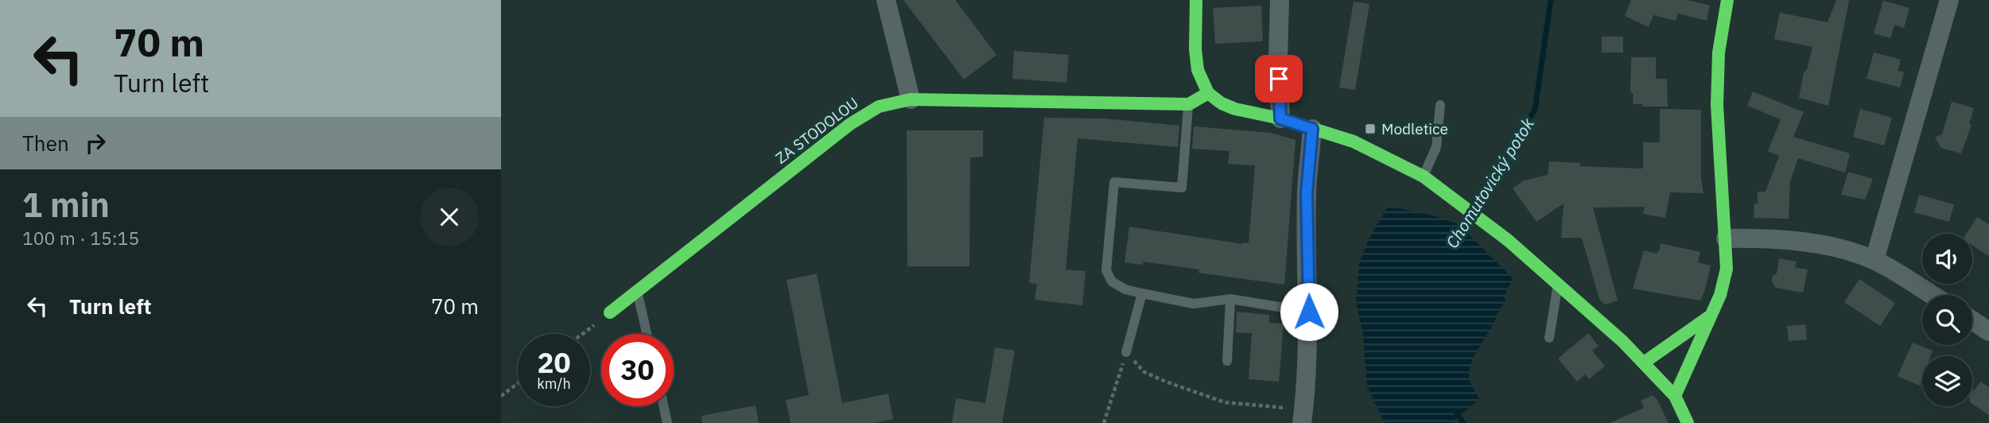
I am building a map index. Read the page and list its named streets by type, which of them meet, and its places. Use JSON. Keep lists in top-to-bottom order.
{
  "streets": {
    "street": ["ZA STODOLOU"]
  },
  "water": ["Chomutovický potok"],
  "places": {
    "transit": ["Modletice"]
  },
  "page": {
    "turn": ["70 m", "Turn left"],
    "then": "Then",
    "heading": ["1 min", "100 m · 15:15"],
    "list": [
      {
        "name": "Turn left",
        "value": "70 m"
      }
    ],
    "speed": "20 km/h",
    "limit": "30"
  }
}
